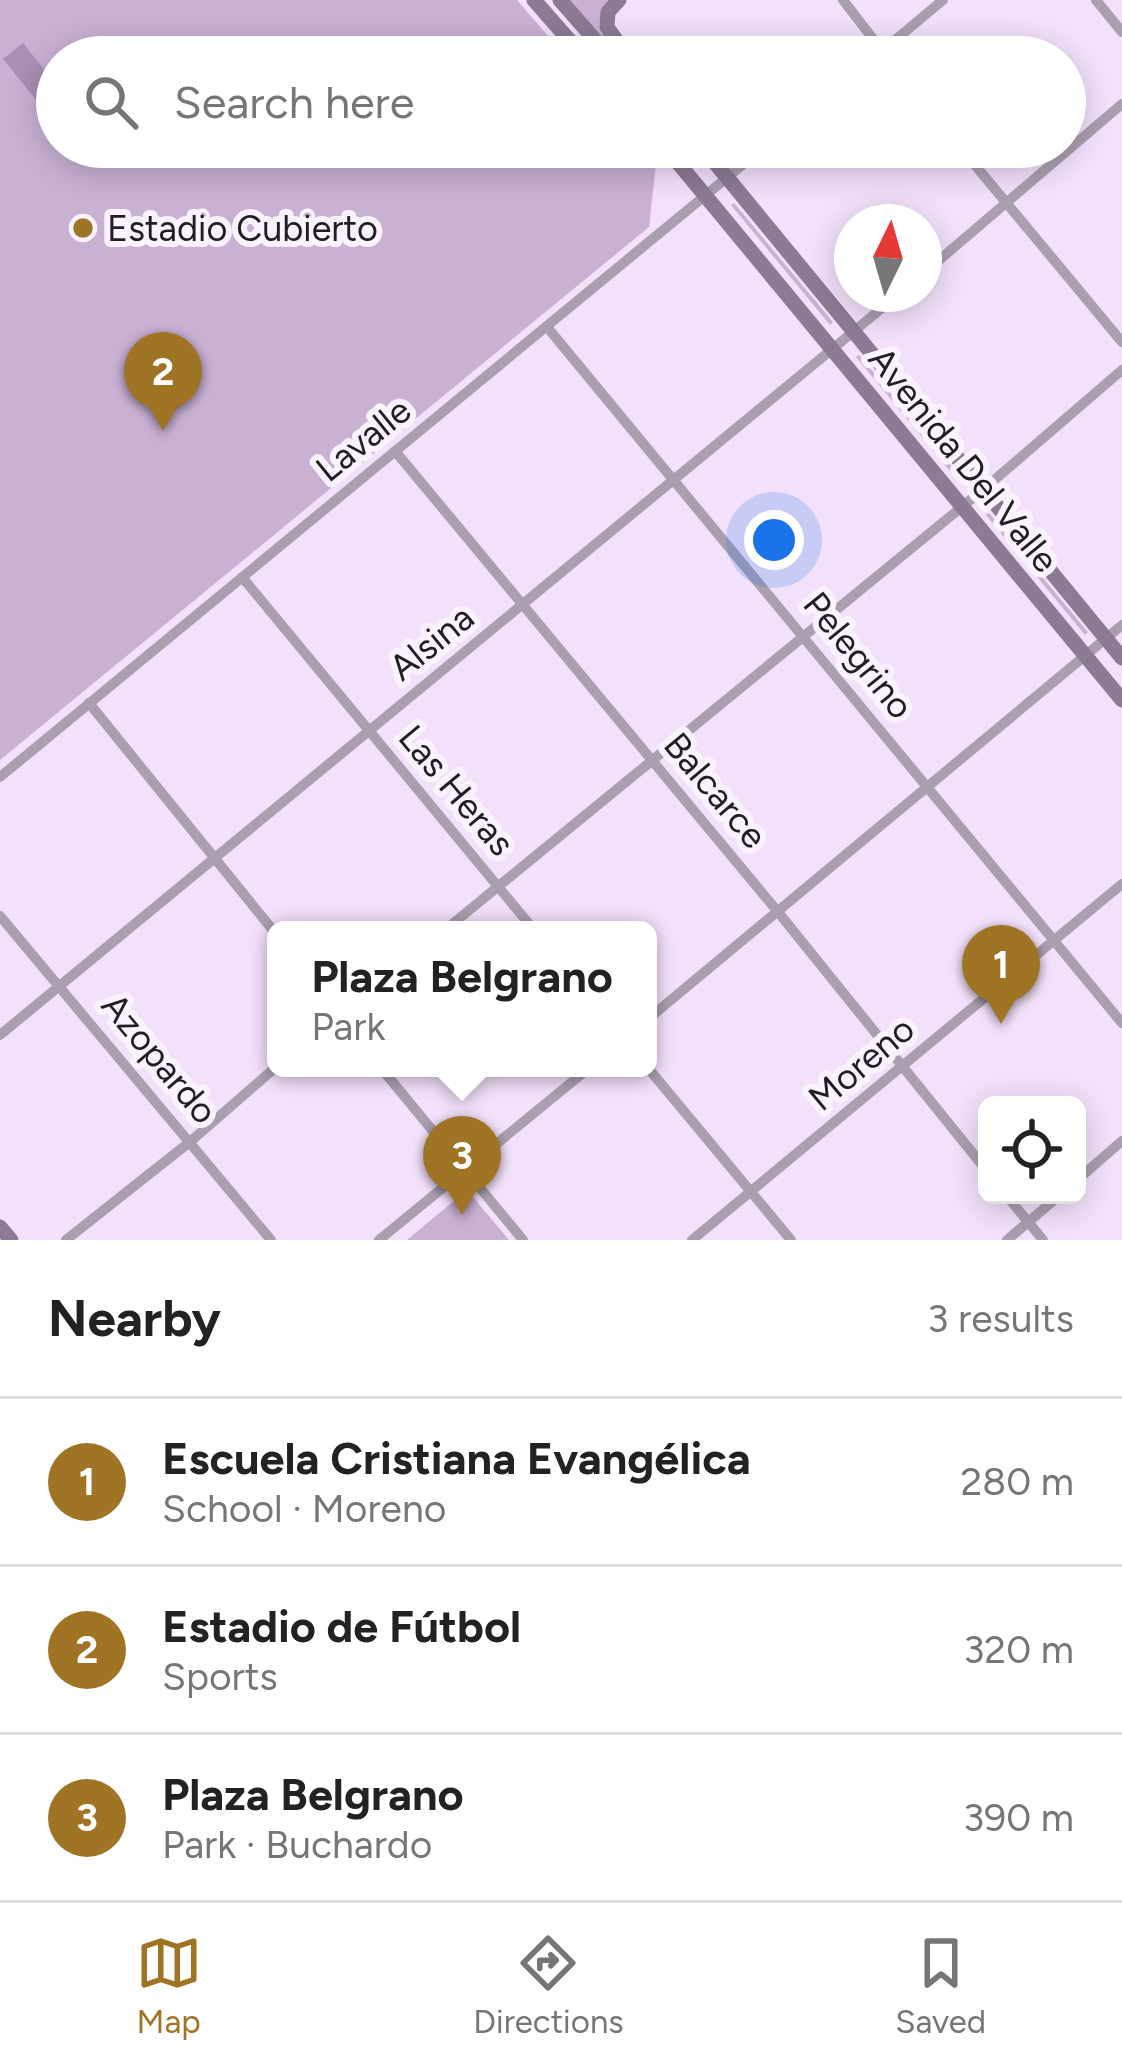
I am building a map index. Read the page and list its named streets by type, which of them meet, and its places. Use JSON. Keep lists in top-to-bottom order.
{
  "streets": {
    "main road": ["Avenida Del Valle"],
    "street": [
      "Lavalle",
      "Alsina",
      "Pelegrino",
      "Las Heras",
      "Balcarce",
      "Azopardo",
      "Moreno"
    ]
  },
  "crossings": [
    ["Lavalle", "Avenida Del Valle"],
    ["Lavalle", "Pelegrino"],
    ["Lavalle", "Las Heras"],
    ["Lavalle", "Balcarce"],
    ["Avenida Del Valle", "Alsina"],
    ["Alsina", "Pelegrino"],
    ["Alsina", "Las Heras"],
    ["Alsina", "Balcarce"],
    ["Alsina", "Azopardo"],
    ["Pelegrino", "Moreno"],
    ["Balcarce", "Moreno"]
  ],
  "places": ["Estadio Cubierto"],
  "north": "top",
  "page": {
    "search": "Search here",
    "pins": ["2", "1", "3"],
    "popup": ["Plaza Belgrano", "Park"],
    "heading": ["Nearby", "3 results"],
    "list": [
      {
        "mark": "1",
        "name": "Escuela Cristiana Evangélica",
        "note": "School · Moreno",
        "value": "280 m"
      },
      {
        "mark": "2",
        "name": "Estadio de Fútbol",
        "note": "Sports",
        "value": "320 m"
      },
      {
        "mark": "3",
        "name": "Plaza Belgrano",
        "note": "Park · Buchardo",
        "value": "390 m"
      }
    ],
    "nav": ["Map", "Directions", "Saved"]
  }
}
